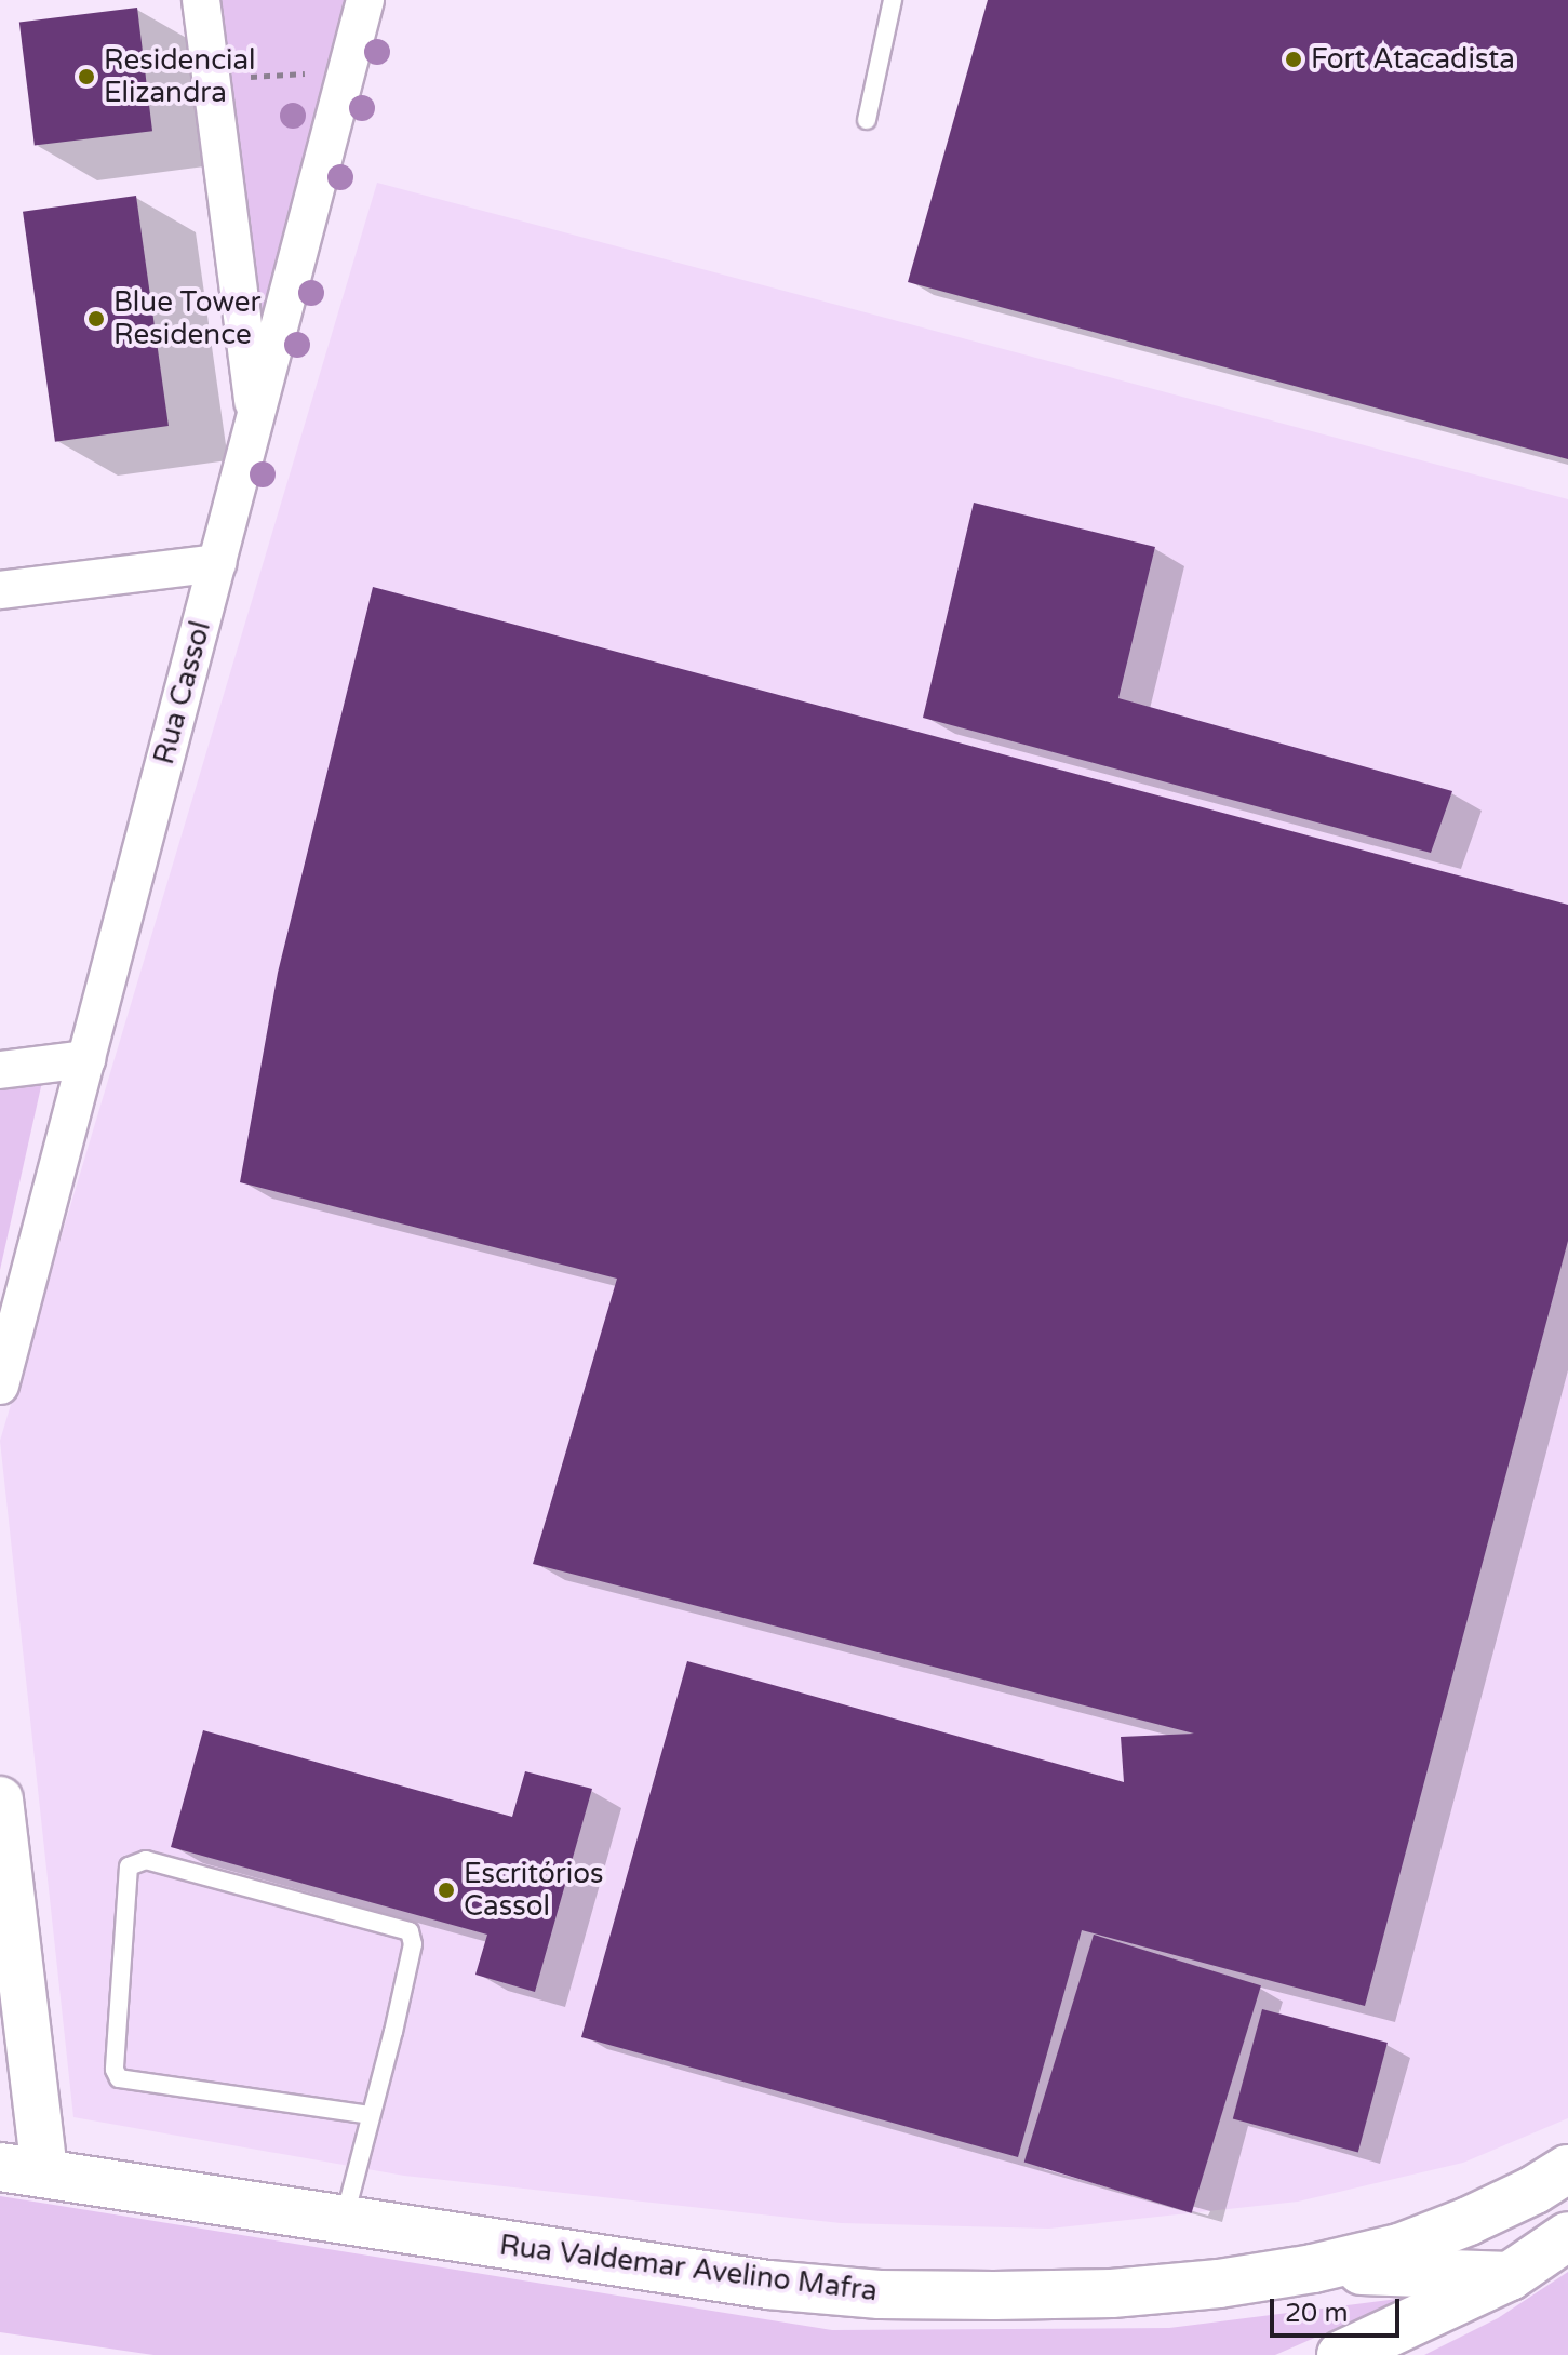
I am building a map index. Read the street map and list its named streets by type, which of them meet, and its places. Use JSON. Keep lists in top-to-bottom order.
{
  "streets": {
    "main road": ["Rua Valdemar Avelino Mafra"],
    "street": ["Rua Cassol"]
  },
  "places": [
    "Fort Atacadista",
    "Residencial Elizandra",
    "Blue Tower Residence",
    "Escritórios Cassol"
  ],
  "scale_bar": "20 m"
}
